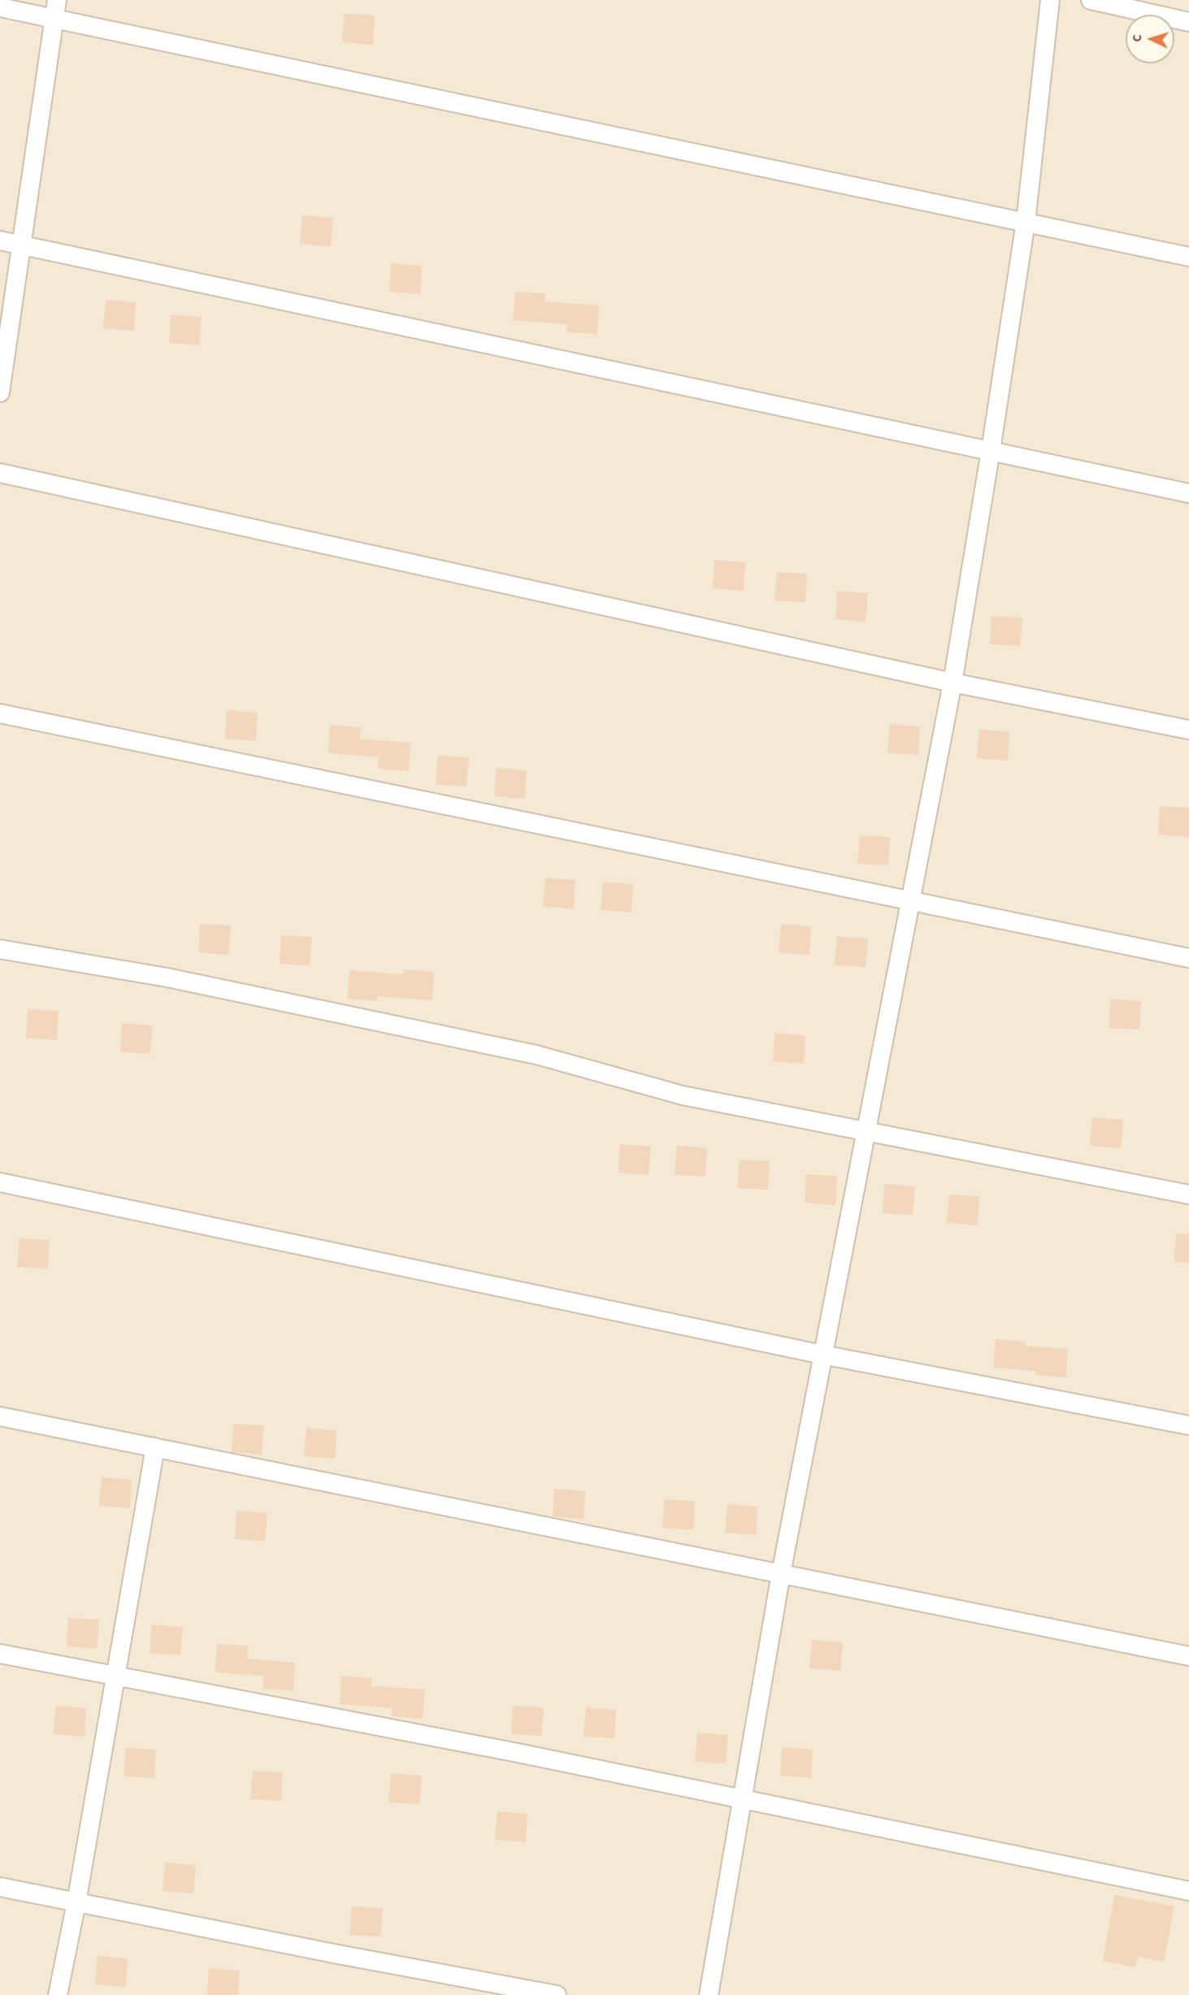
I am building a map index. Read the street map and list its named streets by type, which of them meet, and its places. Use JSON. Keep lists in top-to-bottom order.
{
  "north": "left"
}
